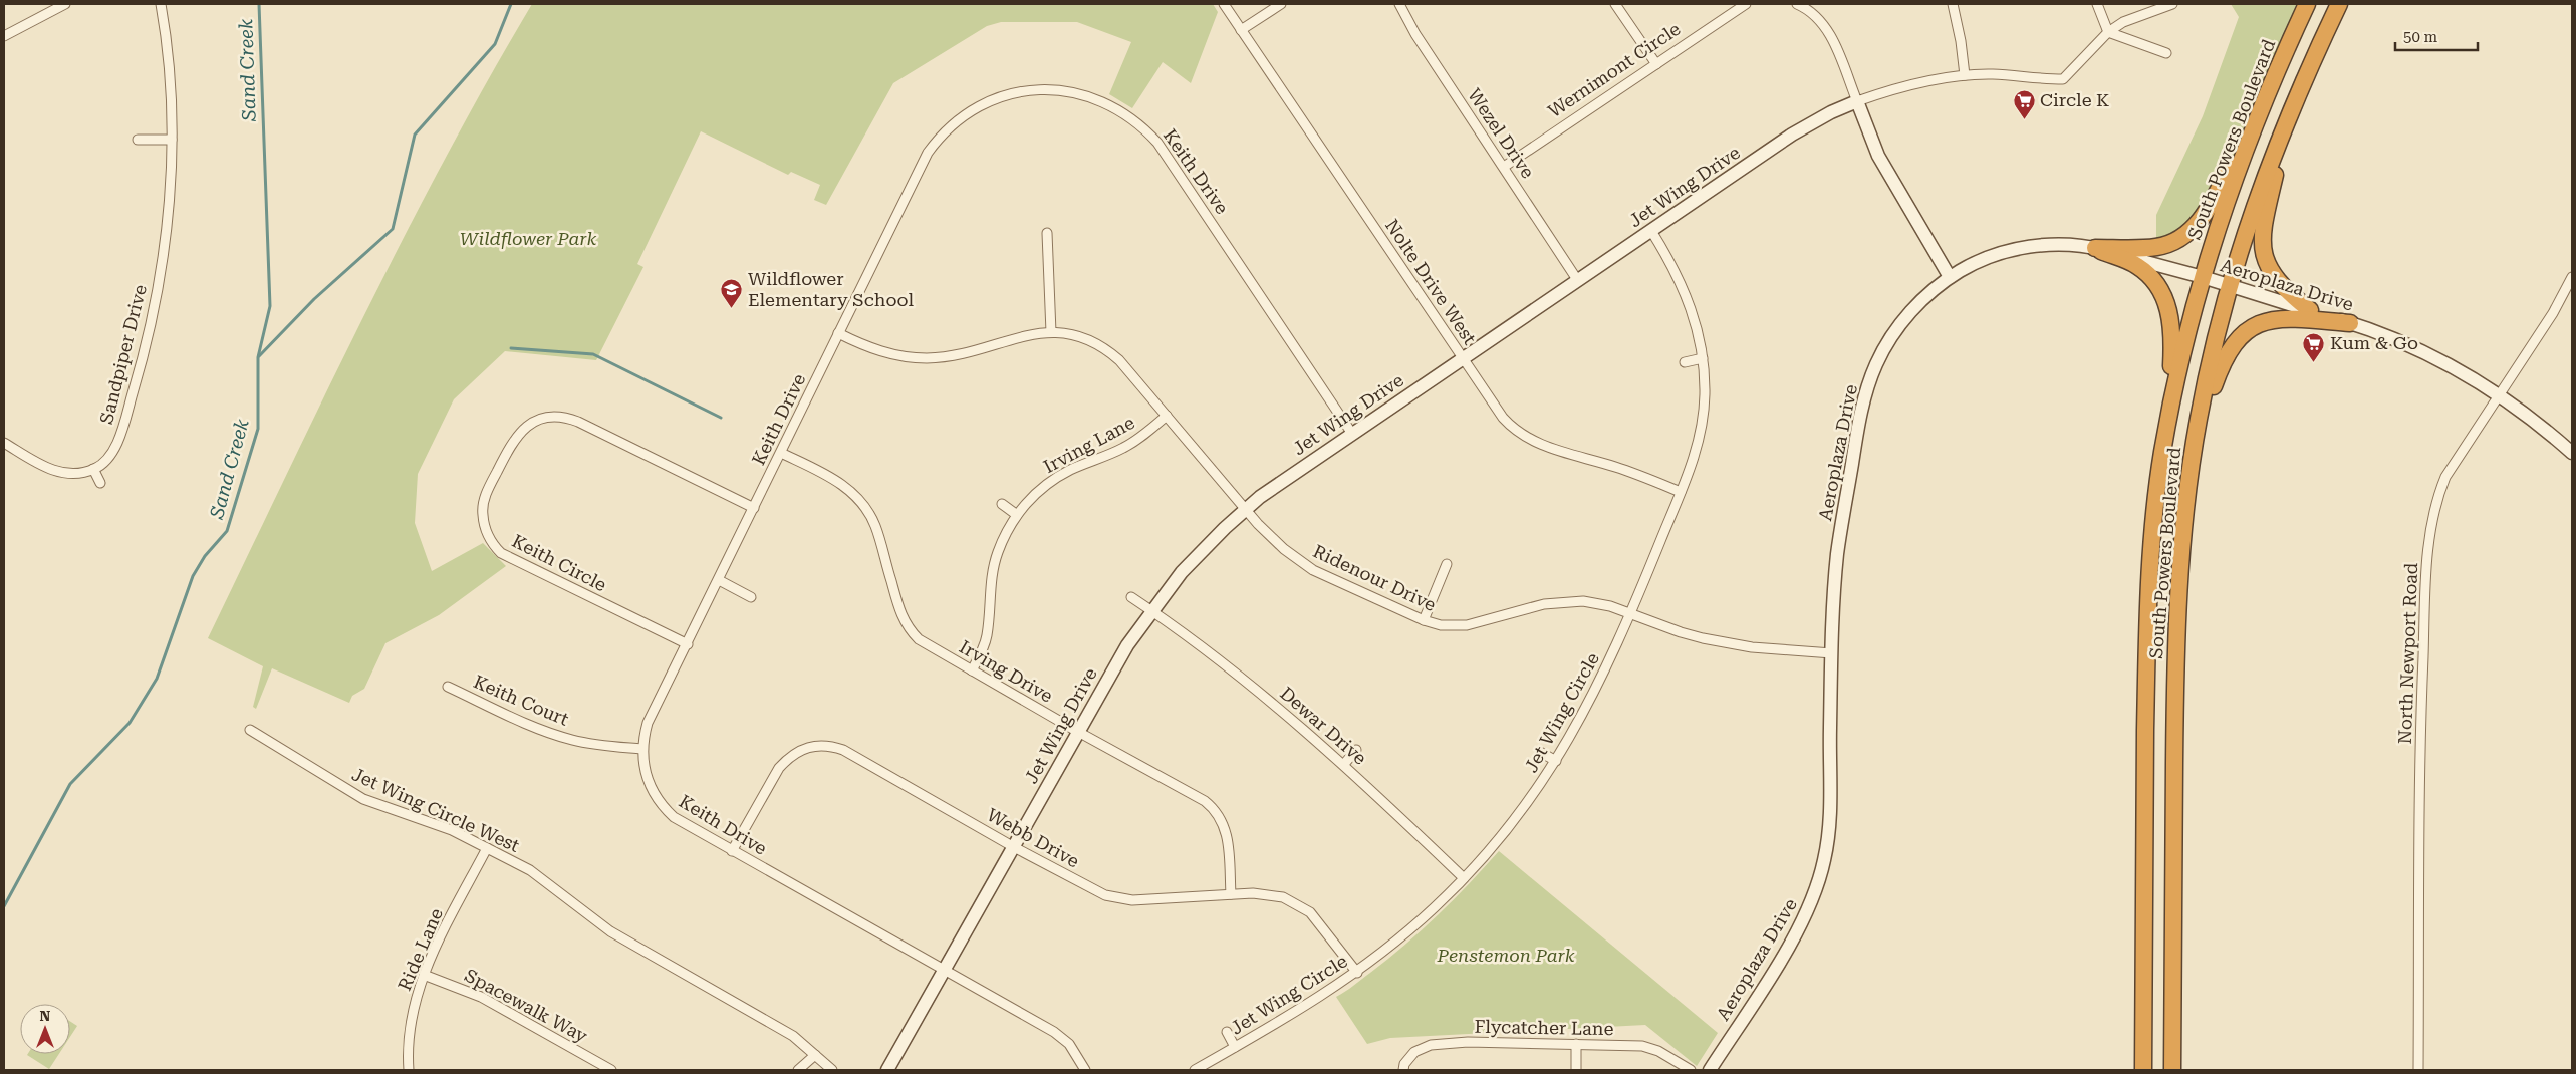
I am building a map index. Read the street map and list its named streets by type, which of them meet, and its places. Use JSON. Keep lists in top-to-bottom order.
{
  "streets": {
    "highway": ["South Powers Boulevard"],
    "main road": ["Jet Wing Drive", "Aeroplaza Drive"],
    "street": [
      "Wernimont Circle",
      "Wezel Drive",
      "Keith Drive",
      "Nolte Drive West",
      "Sandpiper Drive",
      "Irving Lane",
      "Keith Circle",
      "Ridenour Drive",
      "North Newport Road",
      "Irving Drive",
      "Keith Court",
      "Jet Wing Circle",
      "Dewar Drive",
      "Jet Wing Circle West",
      "Webb Drive",
      "Ride Lane",
      "Spacewalk Way",
      "Flycatcher Lane"
    ]
  },
  "crossings": [
    ["Wernimont Circle", "Wezel Drive"],
    ["Wezel Drive", "Jet Wing Drive"],
    ["South Powers Boulevard", "Aeroplaza Drive"],
    ["Keith Drive", "Jet Wing Drive"],
    ["Keith Drive", "Keith Circle"],
    ["Keith Drive", "Ridenour Drive"],
    ["Keith Drive", "Irving Drive"],
    ["Keith Drive", "Keith Court"],
    ["Keith Drive", "Webb Drive"],
    ["Jet Wing Drive", "Nolte Drive West"],
    ["Jet Wing Drive", "Ridenour Drive"],
    ["Jet Wing Drive", "Irving Drive"],
    ["Jet Wing Drive", "Jet Wing Circle"],
    ["Jet Wing Drive", "Dewar Drive"],
    ["Jet Wing Drive", "Webb Drive"],
    ["Nolte Drive West", "Jet Wing Circle"],
    ["Aeroplaza Drive", "Ridenour Drive"],
    ["Aeroplaza Drive", "North Newport Road"],
    ["Irving Lane", "Ridenour Drive"],
    ["Irving Lane", "Irving Drive"],
    ["Ridenour Drive", "Jet Wing Circle"],
    ["Irving Drive", "Webb Drive"],
    ["Jet Wing Circle", "Dewar Drive"],
    ["Jet Wing Circle", "Webb Drive"],
    ["Jet Wing Circle West", "Ride Lane"],
    ["Ride Lane", "Spacewalk Way"]
  ],
  "water": ["Sand Creek"],
  "parks": ["Wildflower Park", "Penstemon Park"],
  "places": {
    "supermarket": ["Circle K", "Kum & Go"],
    "school or university": ["Wildflower Elementary School"]
  },
  "scale_bar": "50 m",
  "north": "top"
}
